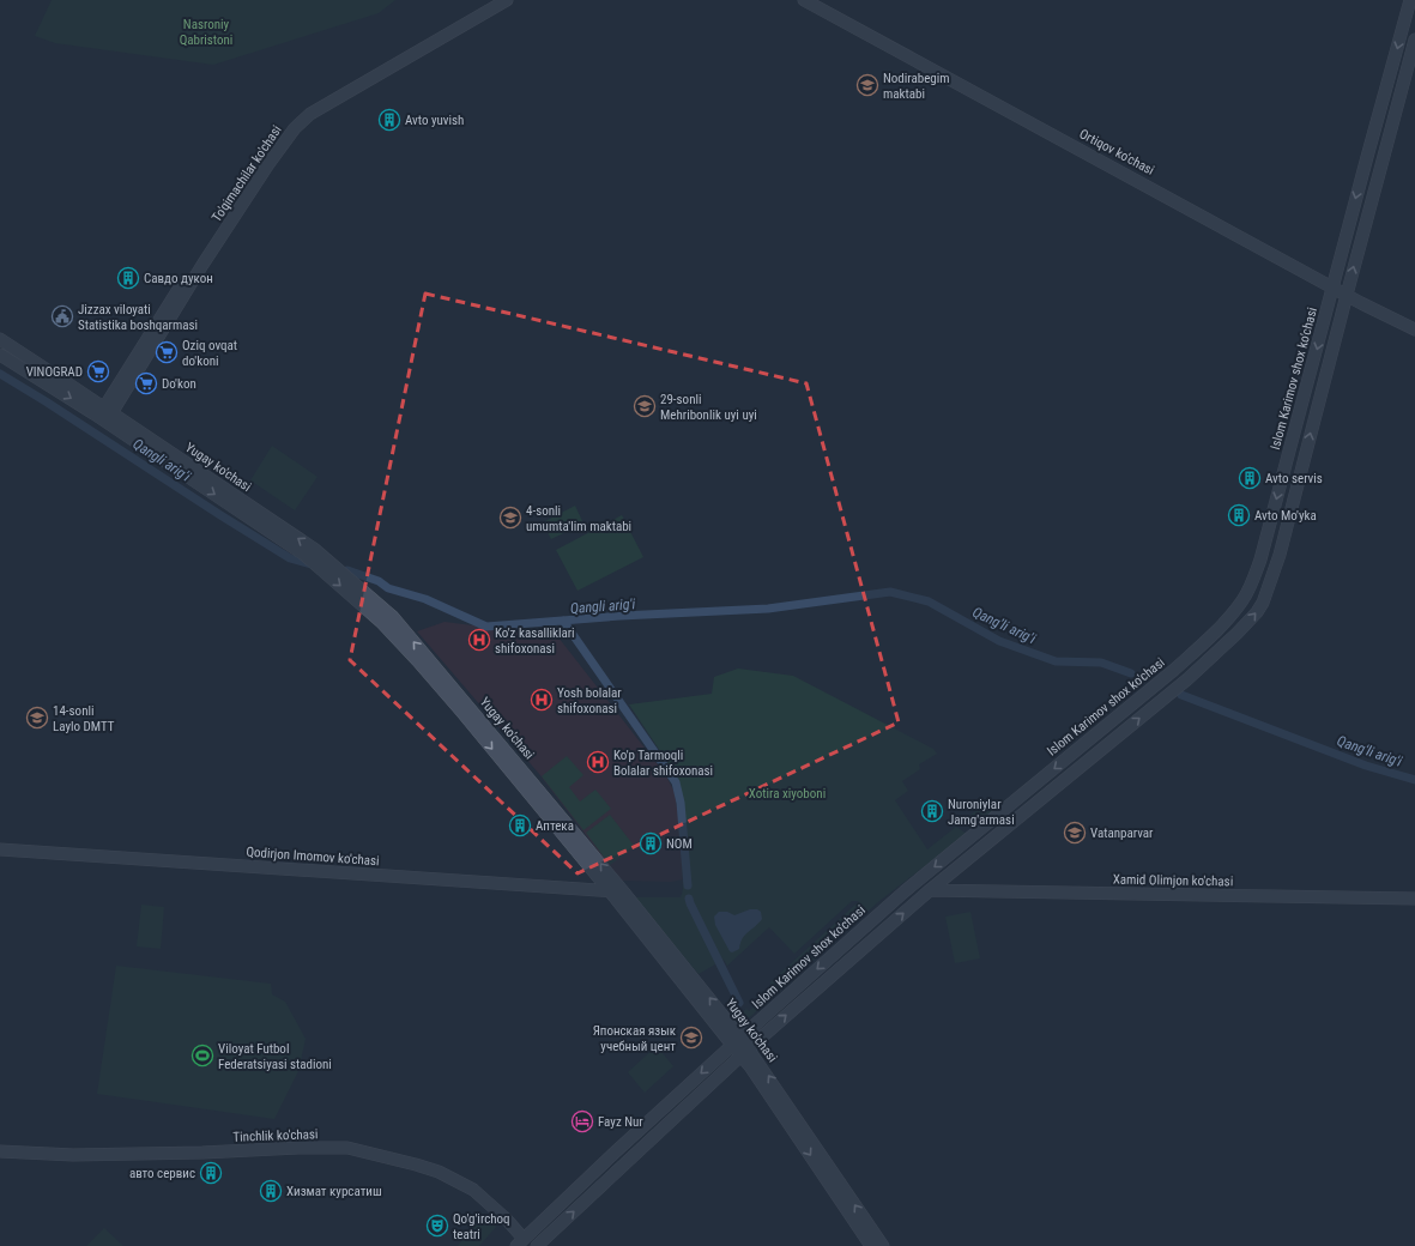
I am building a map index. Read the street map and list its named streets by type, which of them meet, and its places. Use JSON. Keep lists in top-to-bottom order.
{
  "streets": {
    "main road": [
      "Ortiqov ko'chasi",
      "To'qimachilar ko'chasi",
      "Islom Karimov shox ko'chasi",
      "Yugay ko'chasi",
      "Qodirjon Imomov ko'chasi",
      "Xamid Olimjon ko'chasi",
      "Tinchlik ko'chasi"
    ]
  },
  "crossings": [
    ["Ortiqov ko'chasi", "Islom Karimov shox ko'chasi"],
    ["To'qimachilar ko'chasi", "Yugay ko'chasi"],
    ["Islom Karimov shox ko'chasi", "Yugay ko'chasi"],
    ["Islom Karimov shox ko'chasi", "Tinchlik ko'chasi"],
    ["Yugay ko'chasi", "Qodirjon Imomov ko'chasi"]
  ],
  "water": ["Qangli arig'i", "Qang'li arig'i"],
  "parks": ["Nasroniy Qabristoni", "Xotira xiyoboni"],
  "places": {
    "school or university": [
      "Nodirabegim maktabi",
      "29-sonli Mehribonlik uyi uyi",
      "4-sonli umumta'lim maktabi",
      "14-sonli Laylo DMTT",
      "Vatanparvar",
      "Японская язык учебный цент"
    ],
    "building": [
      "Avto yuvish",
      "Cавдо дукон",
      "Avto servis",
      "Avto Mo'yka",
      "Nuroniylar Jamg'armasi",
      "Аптека",
      "NOM",
      "авто сервис",
      "Хизмат курсатиш"
    ],
    "public building": ["Jizzax viloyati Statistika boshqarmasi"],
    "supermarket": ["Oziq ovqat do'koni", "VINOGRAD", "Do'kon"],
    "hospital": ["Ko'z kasalliklari shifoxonasi", "Yosh bolalar shifoxonasi", "Ko'p Tarmoqli Bolalar shifoxonasi"],
    "sports": ["Viloyat Futbol Federatsiyasi stadioni"],
    "hotel": ["Fayz Nur"],
    "theatre": ["Qo'g'irchoq teatri"]
  }
}
